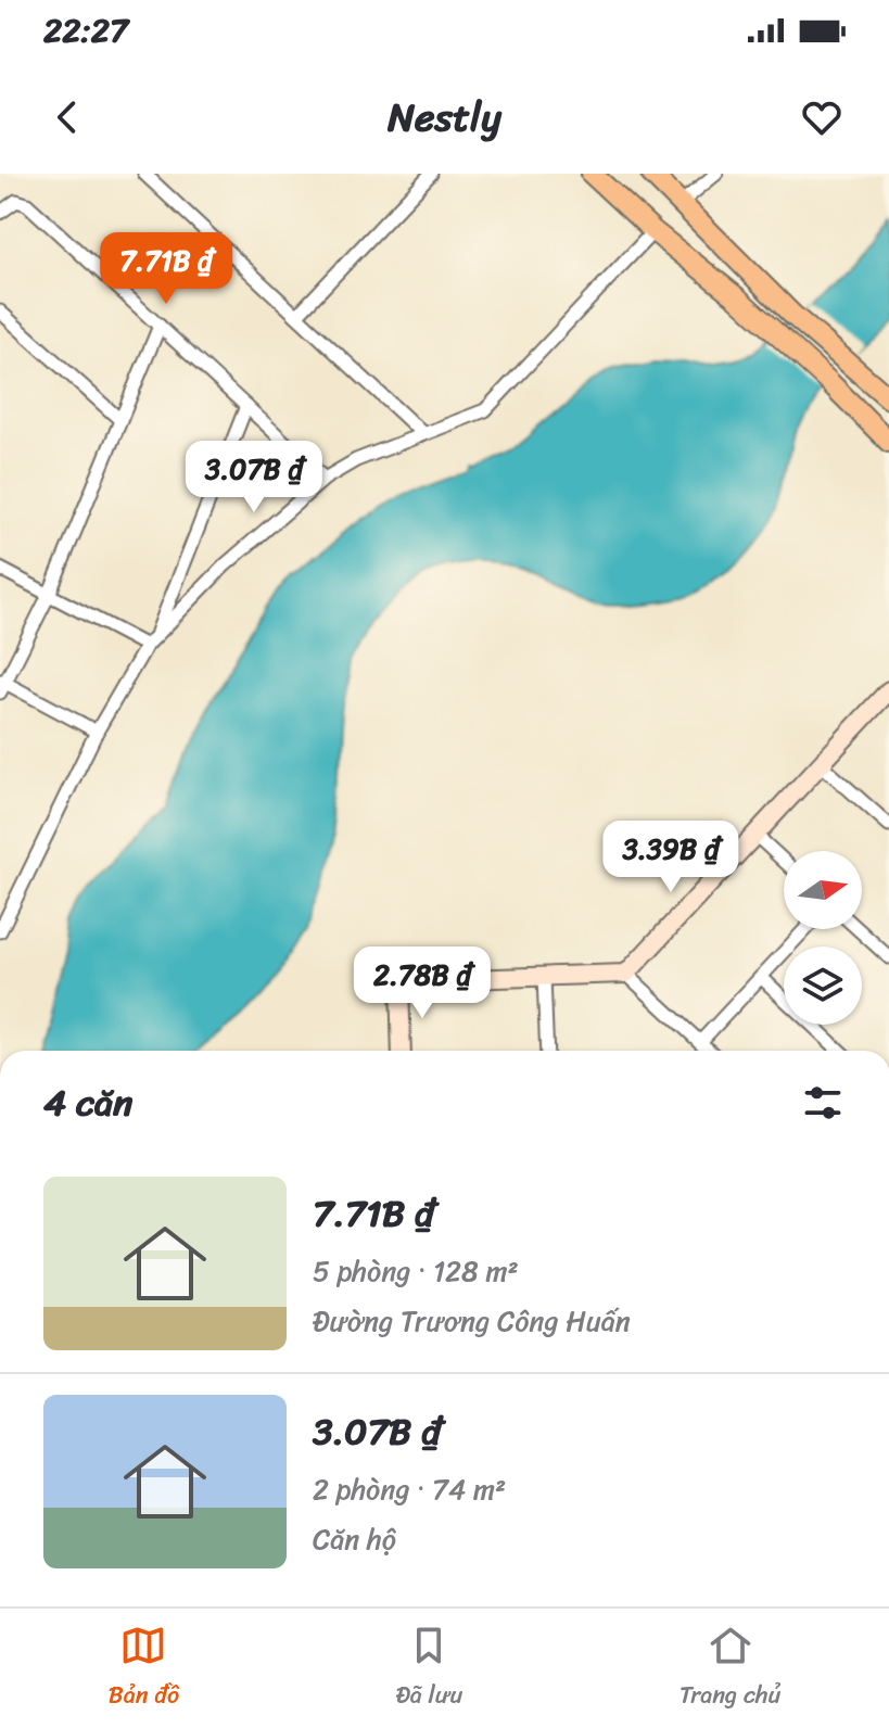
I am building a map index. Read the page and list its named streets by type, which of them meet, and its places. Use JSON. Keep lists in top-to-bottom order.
{
  "north": "right",
  "page": {
    "status": "22:27",
    "header": "Nestly",
    "price": [
      "7.71B ₫",
      "3.07B ₫",
      "3.39B ₫",
      "2.78B ₫"
    ],
    "heading": "4 căn",
    "list": [
      {
        "name": "7.71B ₫",
        "note": "5 phòng · 128 m² · Đường Trương Công Huấn"
      },
      {
        "name": "3.07B ₫",
        "note": "2 phòng · 74 m² · Căn hộ"
      }
    ],
    "tabs": ["Bản đồ", "Đã lưu", "Trang chủ"]
  }
}
